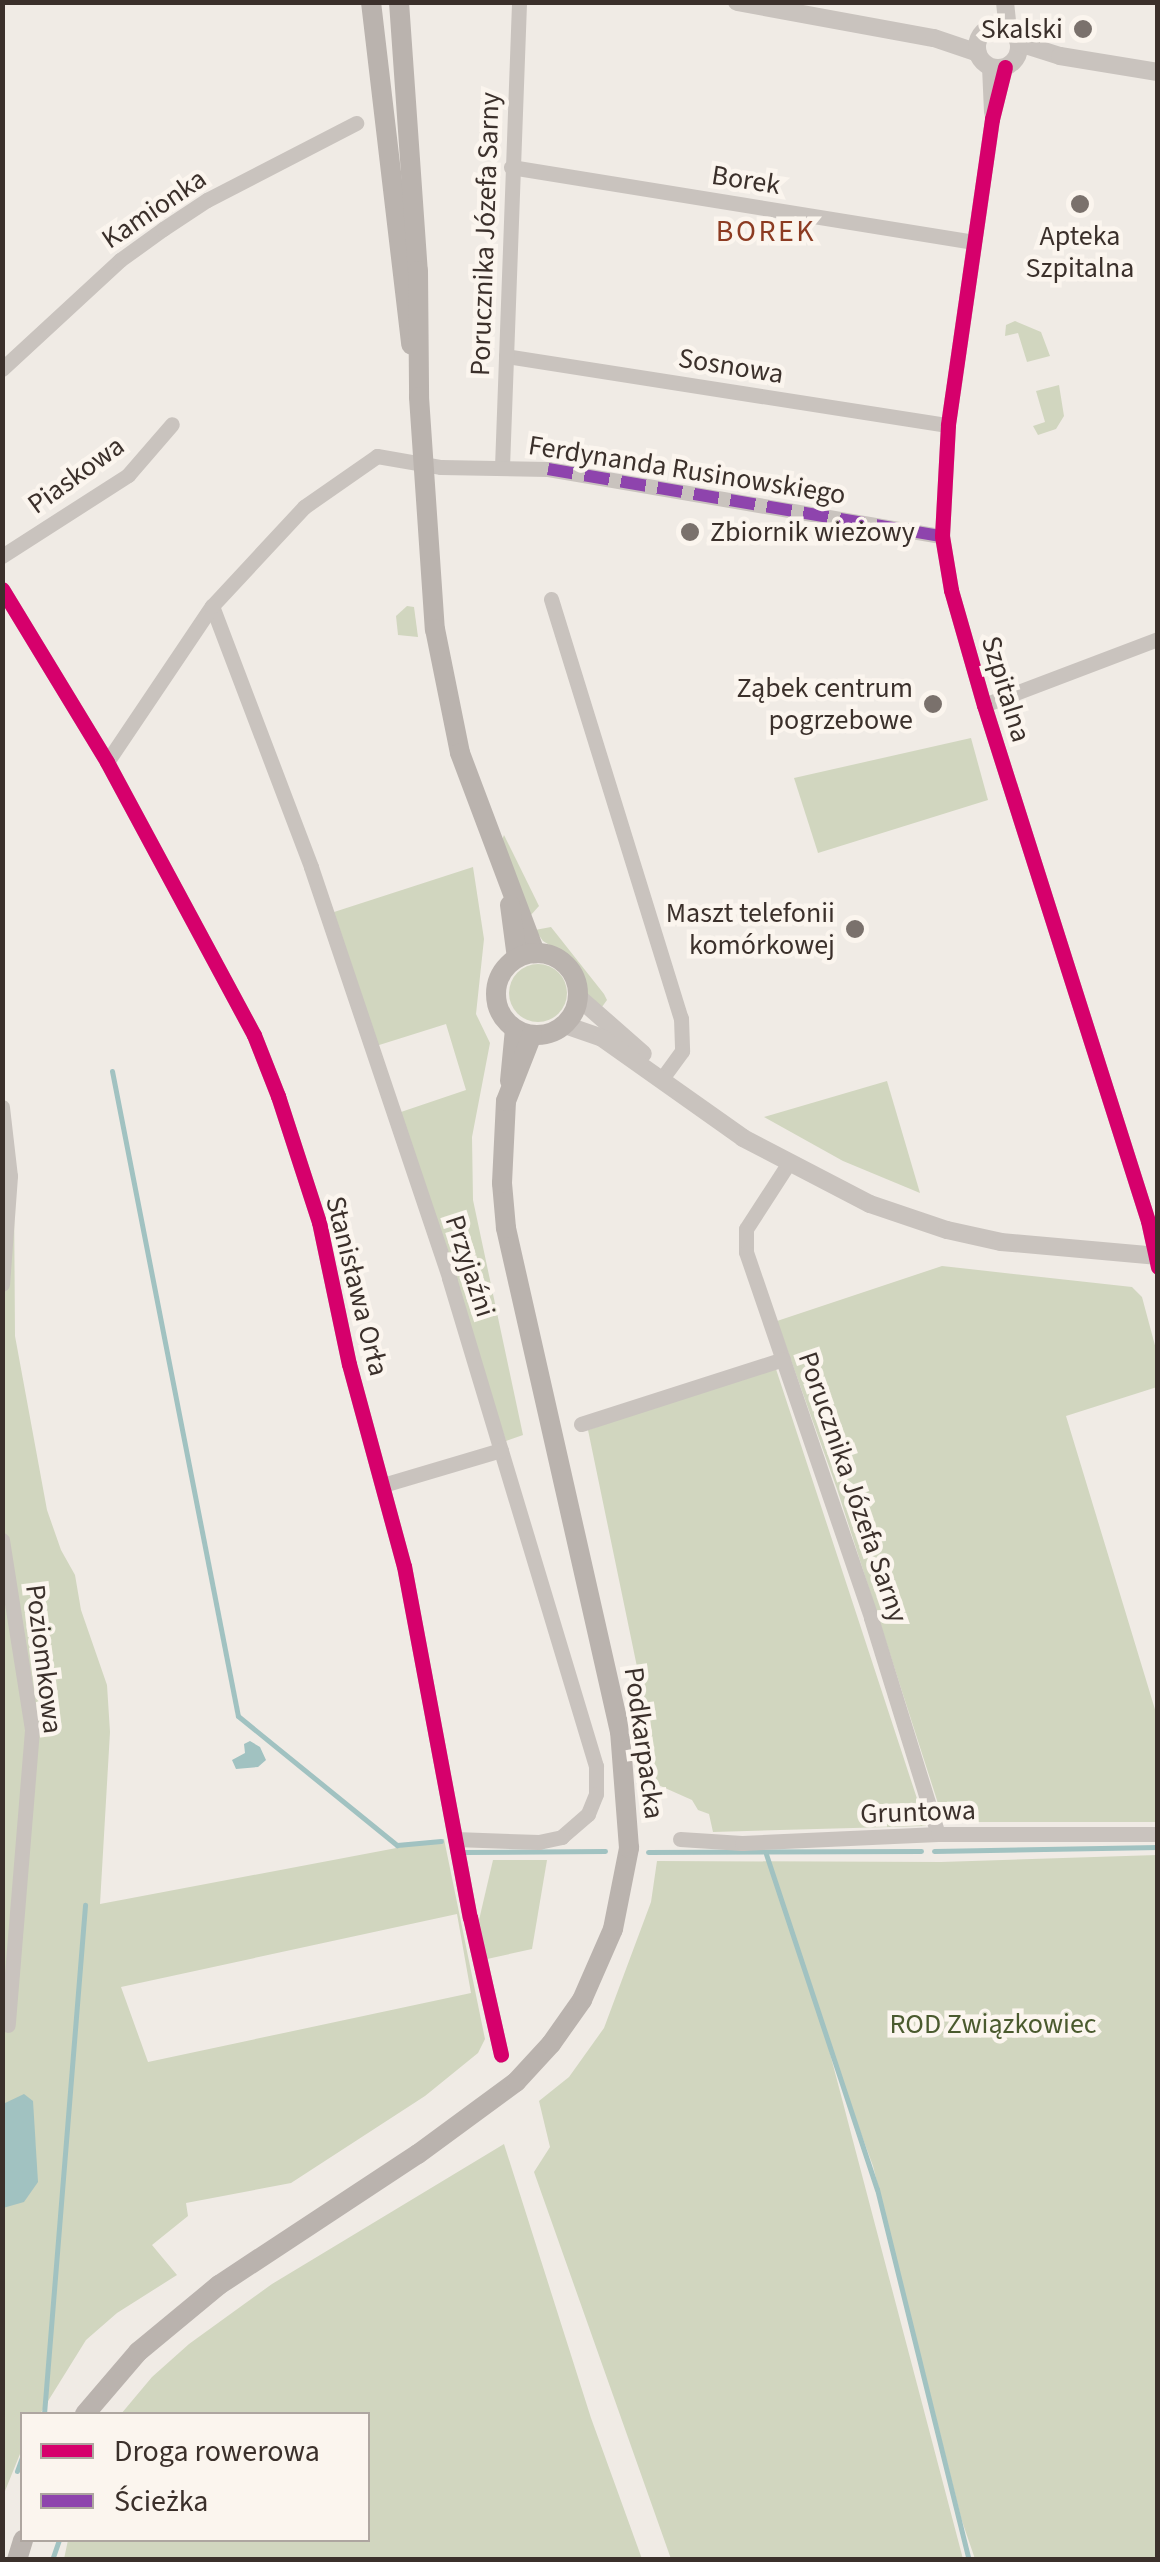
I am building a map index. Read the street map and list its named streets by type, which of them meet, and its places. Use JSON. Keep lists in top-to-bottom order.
{
  "streets": {
    "main road": ["Podkarpacka"],
    "street": [
      "Borek",
      "Kamionka",
      "Porucznika Józefa Sarny",
      "Sosnowa",
      "Ferdynanda Rusinowskiego",
      "Piaskowa",
      "Szpitalna",
      "Przyjaźni",
      "Stanisława Orła",
      "Poziomkowa",
      "Gruntowa"
    ]
  },
  "crossings": [
    ["Borek", "Porucznika Józefa Sarny"],
    ["Borek", "Szpitalna"],
    ["Porucznika Józefa Sarny", "Sosnowa"],
    ["Porucznika Józefa Sarny", "Ferdynanda Rusinowskiego"],
    ["Porucznika Józefa Sarny", "Gruntowa"],
    ["Sosnowa", "Szpitalna"],
    ["Ferdynanda Rusinowskiego", "Szpitalna"],
    ["Ferdynanda Rusinowskiego", "Przyjaźni"],
    ["Ferdynanda Rusinowskiego", "Stanisława Orła"],
    ["Przyjaźni", "Stanisława Orła"]
  ],
  "districts": ["BOREK"],
  "parks": ["ROD Związkowiec"],
  "places": [
    "Skalski",
    "Apteka Szpitalna",
    "Zbiornik wieżowy",
    "Ząbek centrum pogrzebowe",
    "Maszt telefonii komórkowej"
  ],
  "legend": ["Droga rowerowa", "Ścieżka"]
}
